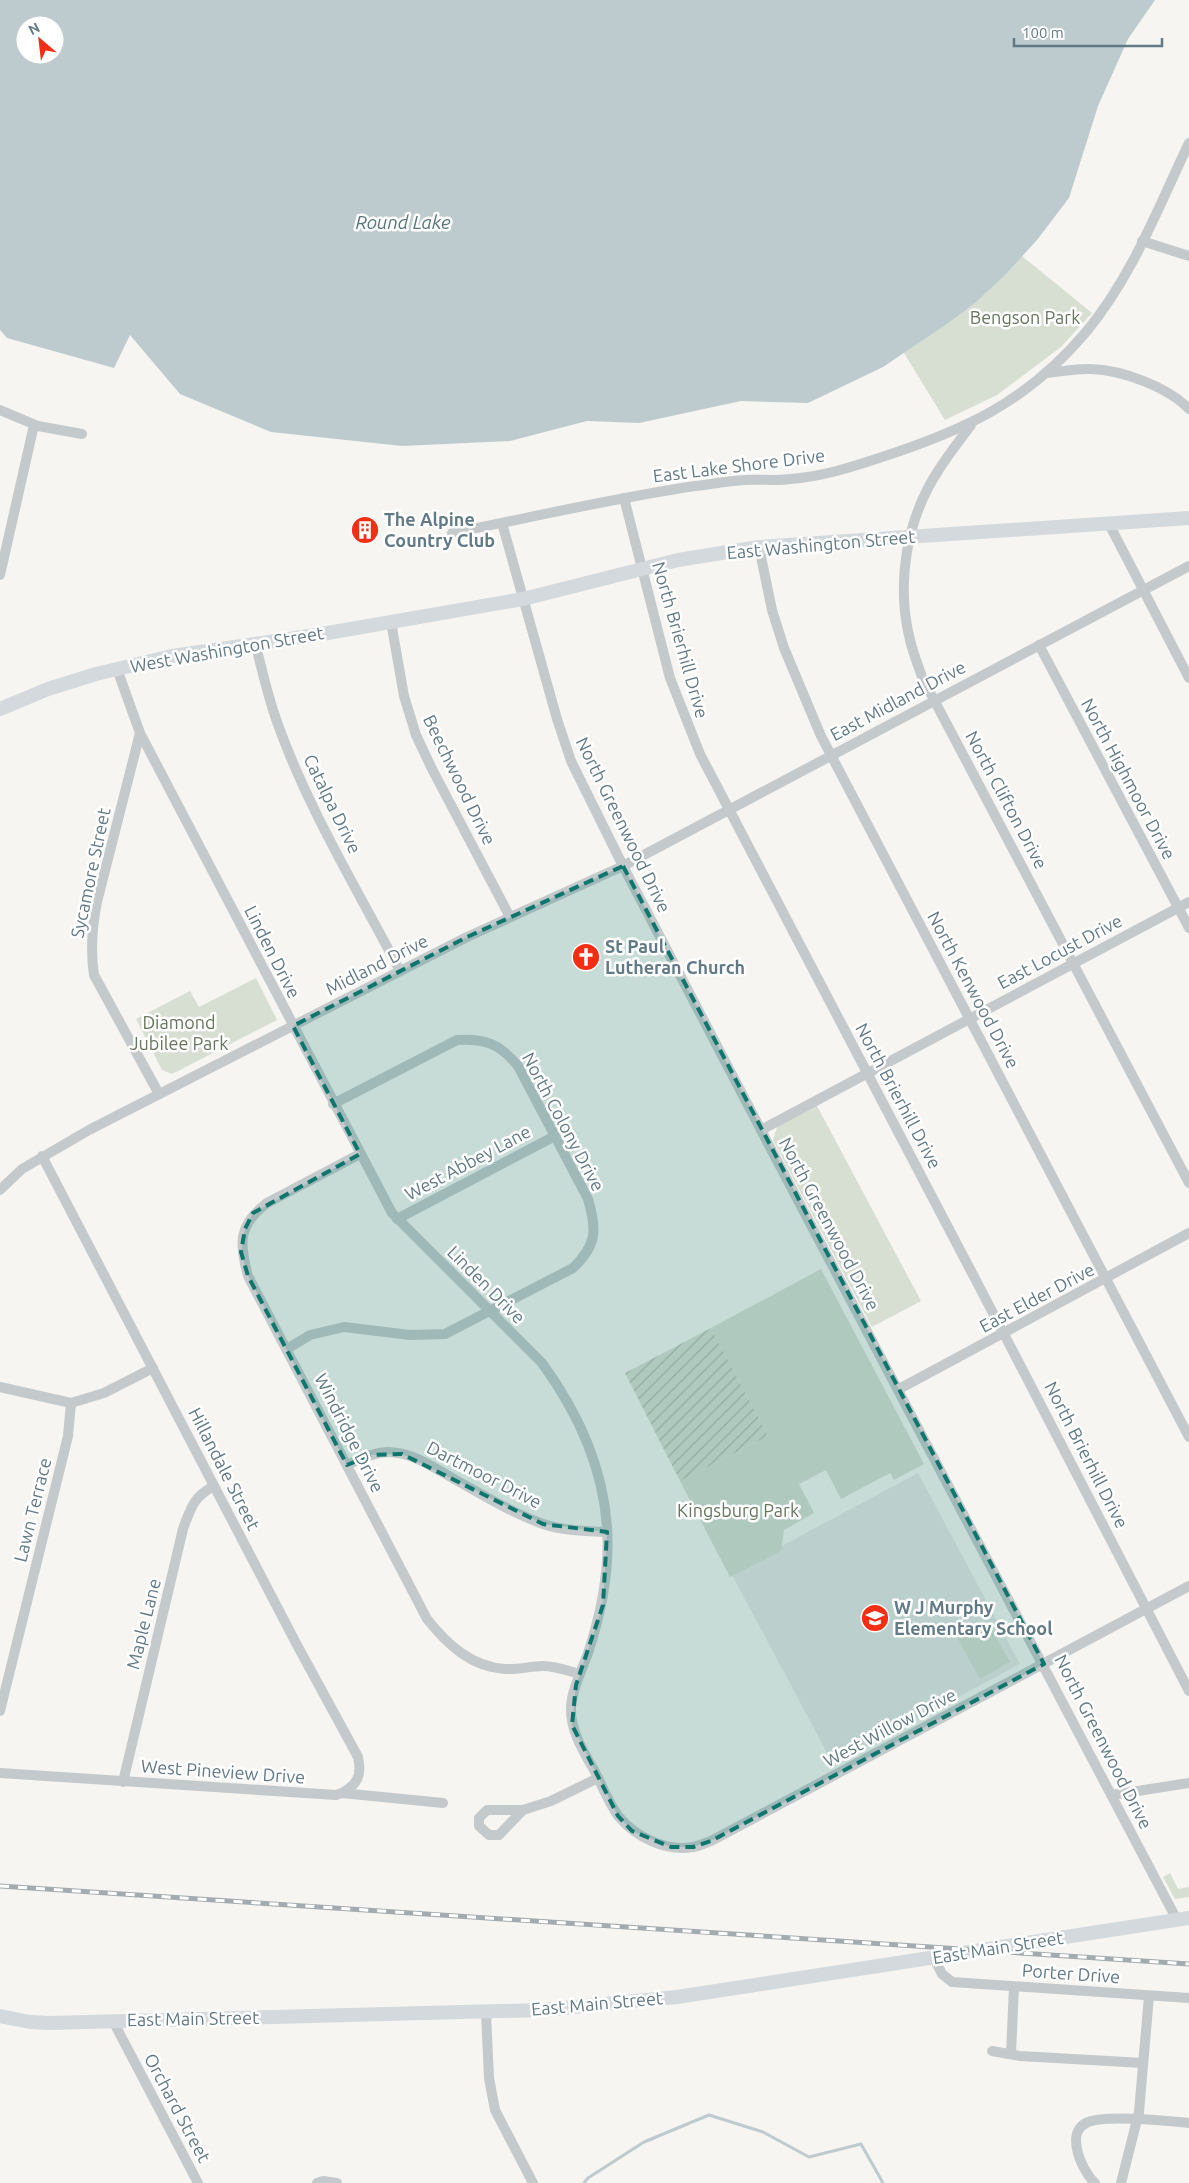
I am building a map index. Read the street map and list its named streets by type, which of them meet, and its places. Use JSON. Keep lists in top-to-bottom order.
{
  "streets": {
    "main road": ["East Washington Street", "West Washington Street", "East Main Street"],
    "street": [
      "East Lake Shore Drive",
      "North Brierhill Drive",
      "East Midland Drive",
      "North Highmoor Drive",
      "Beechwood Drive",
      "North Clifton Drive",
      "Catalpa Drive",
      "North Greenwood Drive",
      "Sycamore Street",
      "Linden Drive",
      "East Locust Drive",
      "Midland Drive",
      "North Kenwood Drive",
      "North Colony Drive",
      "West Abbey Lane",
      "East Elder Drive",
      "Windridge Drive",
      "Hillandale Street",
      "Dartmoor Drive",
      "Lawn Terrace",
      "Maple Lane",
      "West Willow Drive",
      "West Pineview Drive",
      "Porter Drive",
      "Orchard Street"
    ]
  },
  "crossings": [
    ["East Lake Shore Drive", "North Brierhill Drive"],
    ["East Lake Shore Drive", "North Clifton Drive"],
    ["East Lake Shore Drive", "North Greenwood Drive"],
    ["East Washington Street", "North Brierhill Drive"],
    ["East Washington Street", "West Washington Street"],
    ["East Washington Street", "North Clifton Drive"],
    ["East Washington Street", "North Greenwood Drive"],
    ["East Washington Street", "North Kenwood Drive"],
    ["North Brierhill Drive", "East Midland Drive"],
    ["North Brierhill Drive", "East Locust Drive"],
    ["North Brierhill Drive", "East Elder Drive"],
    ["North Brierhill Drive", "West Willow Drive"],
    ["West Washington Street", "Beechwood Drive"],
    ["West Washington Street", "Catalpa Drive"],
    ["West Washington Street", "Linden Drive"],
    ["East Midland Drive", "North Highmoor Drive"],
    ["East Midland Drive", "North Clifton Drive"],
    ["East Midland Drive", "North Greenwood Drive"],
    ["East Midland Drive", "Midland Drive"],
    ["East Midland Drive", "North Kenwood Drive"],
    ["North Highmoor Drive", "East Locust Drive"],
    ["Beechwood Drive", "Midland Drive"],
    ["North Clifton Drive", "East Locust Drive"],
    ["Catalpa Drive", "Midland Drive"],
    ["North Greenwood Drive", "East Locust Drive"],
    ["North Greenwood Drive", "Midland Drive"],
    ["North Greenwood Drive", "East Elder Drive"],
    ["North Greenwood Drive", "West Willow Drive"],
    ["North Greenwood Drive", "East Main Street"],
    ["Sycamore Street", "Linden Drive"],
    ["Sycamore Street", "Midland Drive"],
    ["Linden Drive", "Midland Drive"],
    ["Linden Drive", "North Colony Drive"],
    ["Linden Drive", "West Abbey Lane"],
    ["Linden Drive", "Windridge Drive"],
    ["Linden Drive", "Dartmoor Drive"],
    ["Linden Drive", "West Willow Drive"],
    ["East Locust Drive", "North Kenwood Drive"],
    ["Midland Drive", "Hillandale Street"],
    ["North Kenwood Drive", "East Elder Drive"],
    ["North Colony Drive", "West Abbey Lane"],
    ["North Colony Drive", "Windridge Drive"],
    ["Windridge Drive", "Dartmoor Drive"],
    ["Hillandale Street", "Maple Lane"],
    ["Hillandale Street", "West Pineview Drive"],
    ["Maple Lane", "West Pineview Drive"],
    ["East Main Street", "Porter Drive"],
    ["East Main Street", "Orchard Street"]
  ],
  "water": ["Round Lake"],
  "parks": ["Bengson Park", "Diamond Jubilee Park", "Kingsburg Park"],
  "places": {
    "building": ["The Alpine Country Club"],
    "church": ["St Paul Lutheran Church"],
    "school or university": ["W J Murphy Elementary School"]
  },
  "scale_bar": "100 m",
  "north": "top left"
}
